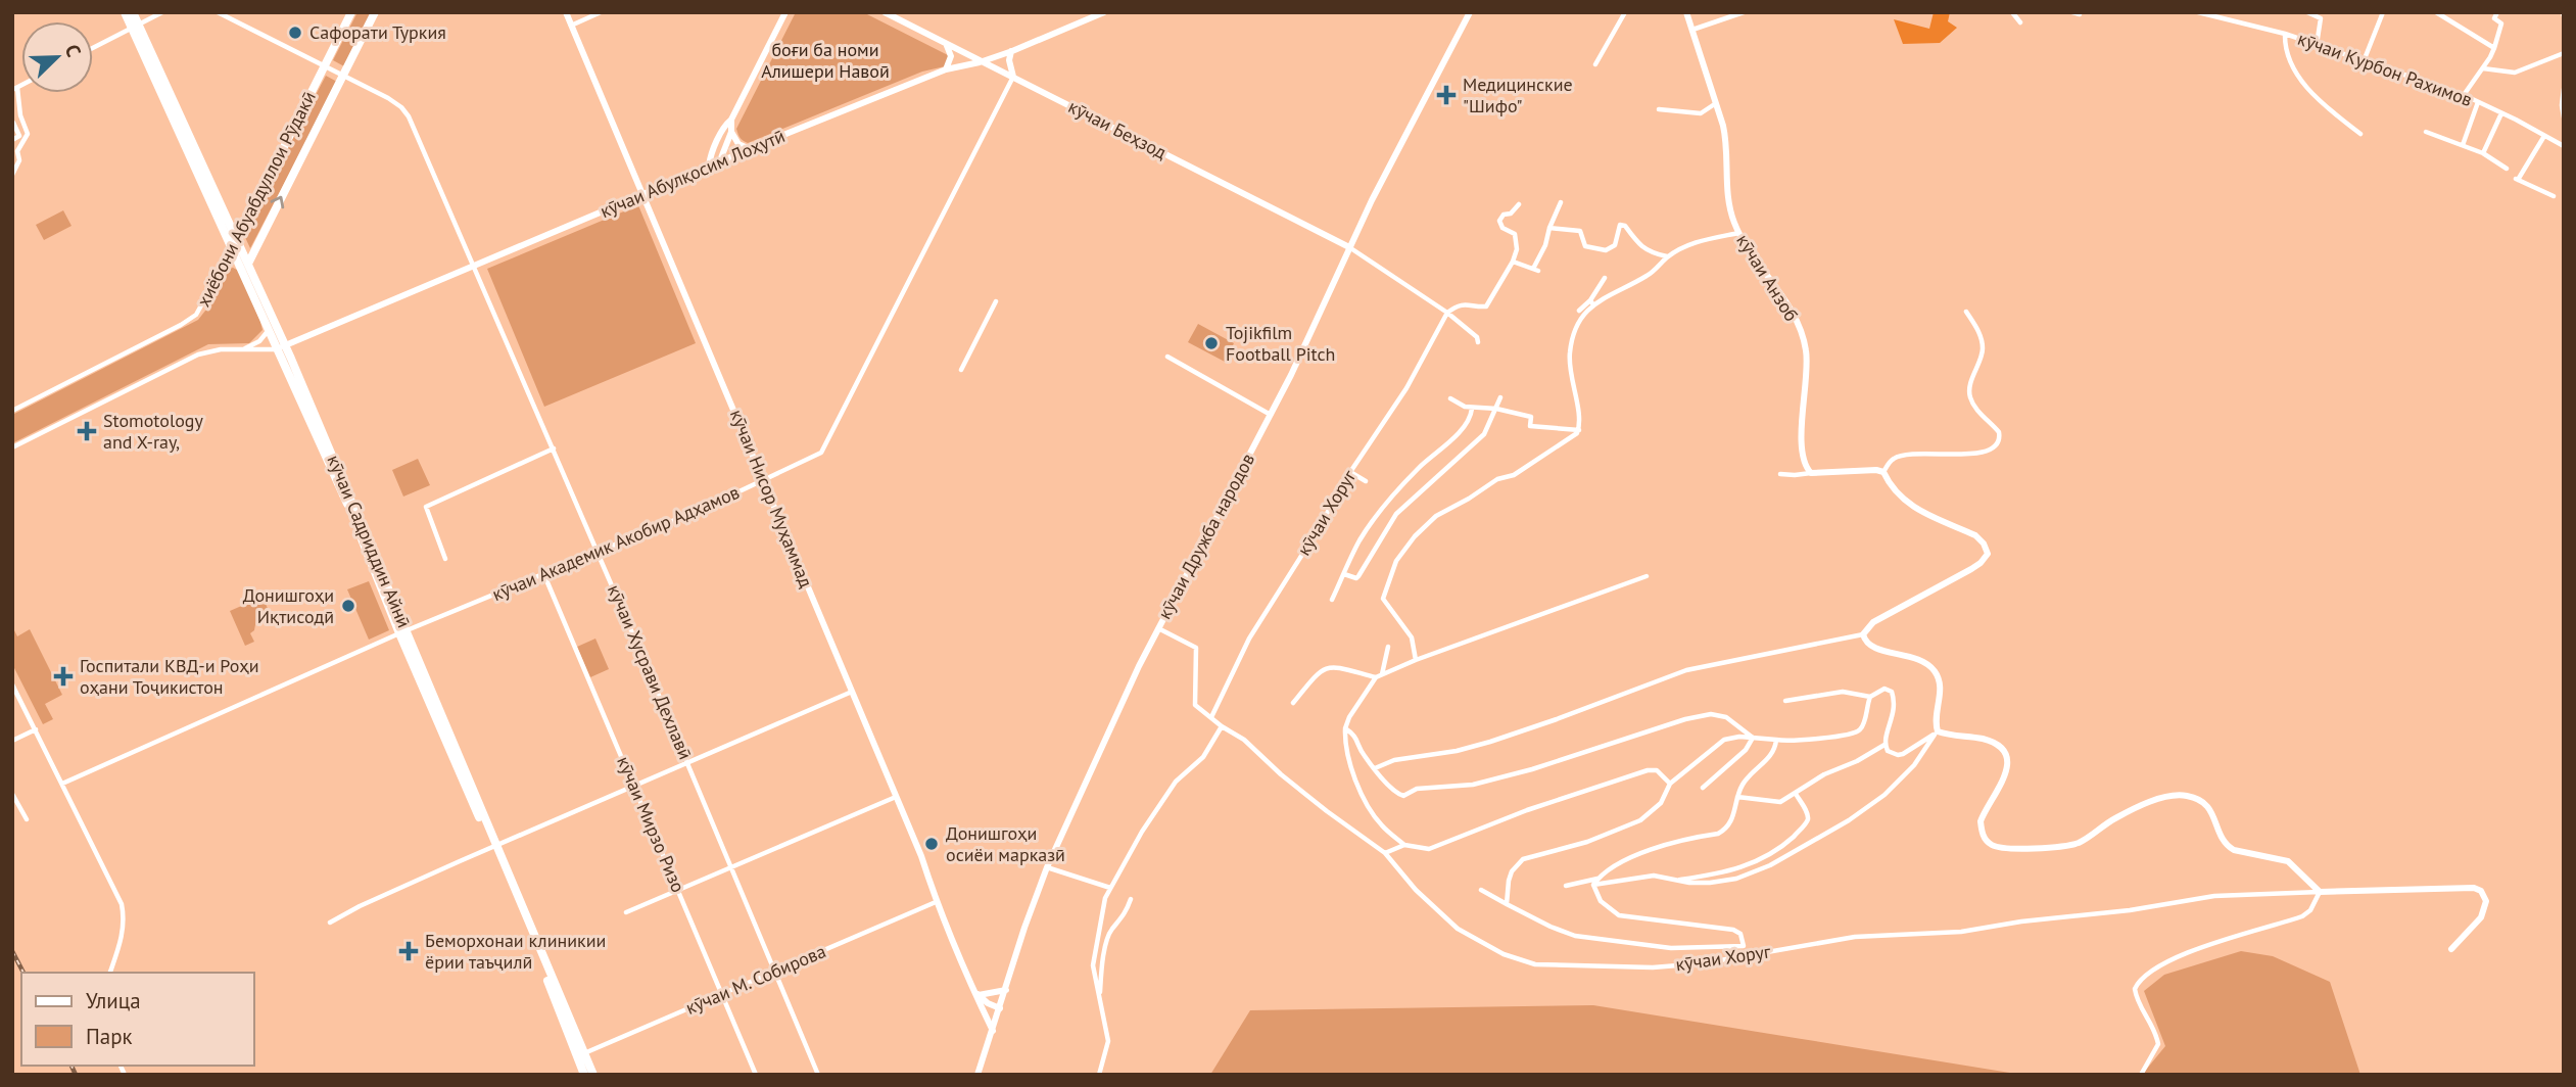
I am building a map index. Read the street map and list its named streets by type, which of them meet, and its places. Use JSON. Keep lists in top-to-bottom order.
{
  "streets": {
    "highway": ["хиёбони Абуабдуллои Рӯдакӣ", "кӯчаи Садриддин Айнӣ"],
    "street": [
      "кӯчаи Курбон Рахимов",
      "кӯчаи Беҳзод",
      "кӯчаи Абулқосим Лоҳутӣ",
      "кӯчаи Анзоб",
      "кӯчаи Нисор Муҳаммад",
      "кӯчаи Хоруг",
      "кӯчаи Дружба народов",
      "кӯчаи Академик Акобир Адҳамов",
      "кӯчаи Хусрави Дехлавӣ",
      "кӯчаи Мирзо Ризо",
      "кӯчаи М. Собирова"
    ]
  },
  "crossings": [
    ["кӯчаи Беҳзод", "кӯчаи Абулқосим Лоҳутӣ"],
    ["кӯчаи Беҳзод", "кӯчаи Дружба народов"],
    ["кӯчаи Беҳзод", "кӯчаи Академик Акобир Адҳамов"],
    ["кӯчаи Абулқосим Лоҳутӣ", "кӯчаи Нисор Муҳаммад"],
    ["кӯчаи Абулқосим Лоҳутӣ", "кӯчаи Садриддин Айнӣ"],
    ["кӯчаи Абулқосим Лоҳутӣ", "кӯчаи Хусрави Дехлавӣ"],
    ["хиёбони Абуабдуллои Рӯдакӣ", "кӯчаи Садриддин Айнӣ"],
    ["кӯчаи Нисор Муҳаммад", "кӯчаи Дружба народов"],
    ["кӯчаи Нисор Муҳаммад", "кӯчаи Академик Акобир Адҳамов"],
    ["кӯчаи Нисор Муҳаммад", "кӯчаи М. Собирова"],
    ["кӯчаи Хоруг", "кӯчаи Дружба народов"],
    ["кӯчаи Садриддин Айнӣ", "кӯчаи Академик Акобир Адҳамов"],
    ["кӯчаи Садриддин Айнӣ", "кӯчаи М. Собирова"],
    ["кӯчаи Академик Акобир Адҳамов", "кӯчаи Хусрави Дехлавӣ"],
    ["кӯчаи Академик Акобир Адҳамов", "кӯчаи Мирзо Ризо"],
    ["кӯчаи Хусрави Дехлавӣ", "кӯчаи М. Собирова"],
    ["кӯчаи Мирзо Ризо", "кӯчаи М. Собирова"]
  ],
  "parks": ["боғи ба номи Алишери Навоӣ"],
  "places": {
    "other": [
      "Сафорати Туркия",
      "Tojikfilm Football Pitch",
      "Донишгоҳи Иқтисодӣ",
      "Донишгоҳи осиёи марказӣ"
    ],
    "health": [
      "Медицинские \"Шифо\"",
      "Stomotology and X-ray,",
      "Госпитали КВД-и Роҳи оҳани Тоҷикистон",
      "Беморхонаи клиникии ёрии таъҷилӣ"
    ]
  },
  "legend": ["Улица", "Парк"],
  "north": "top right"
}
